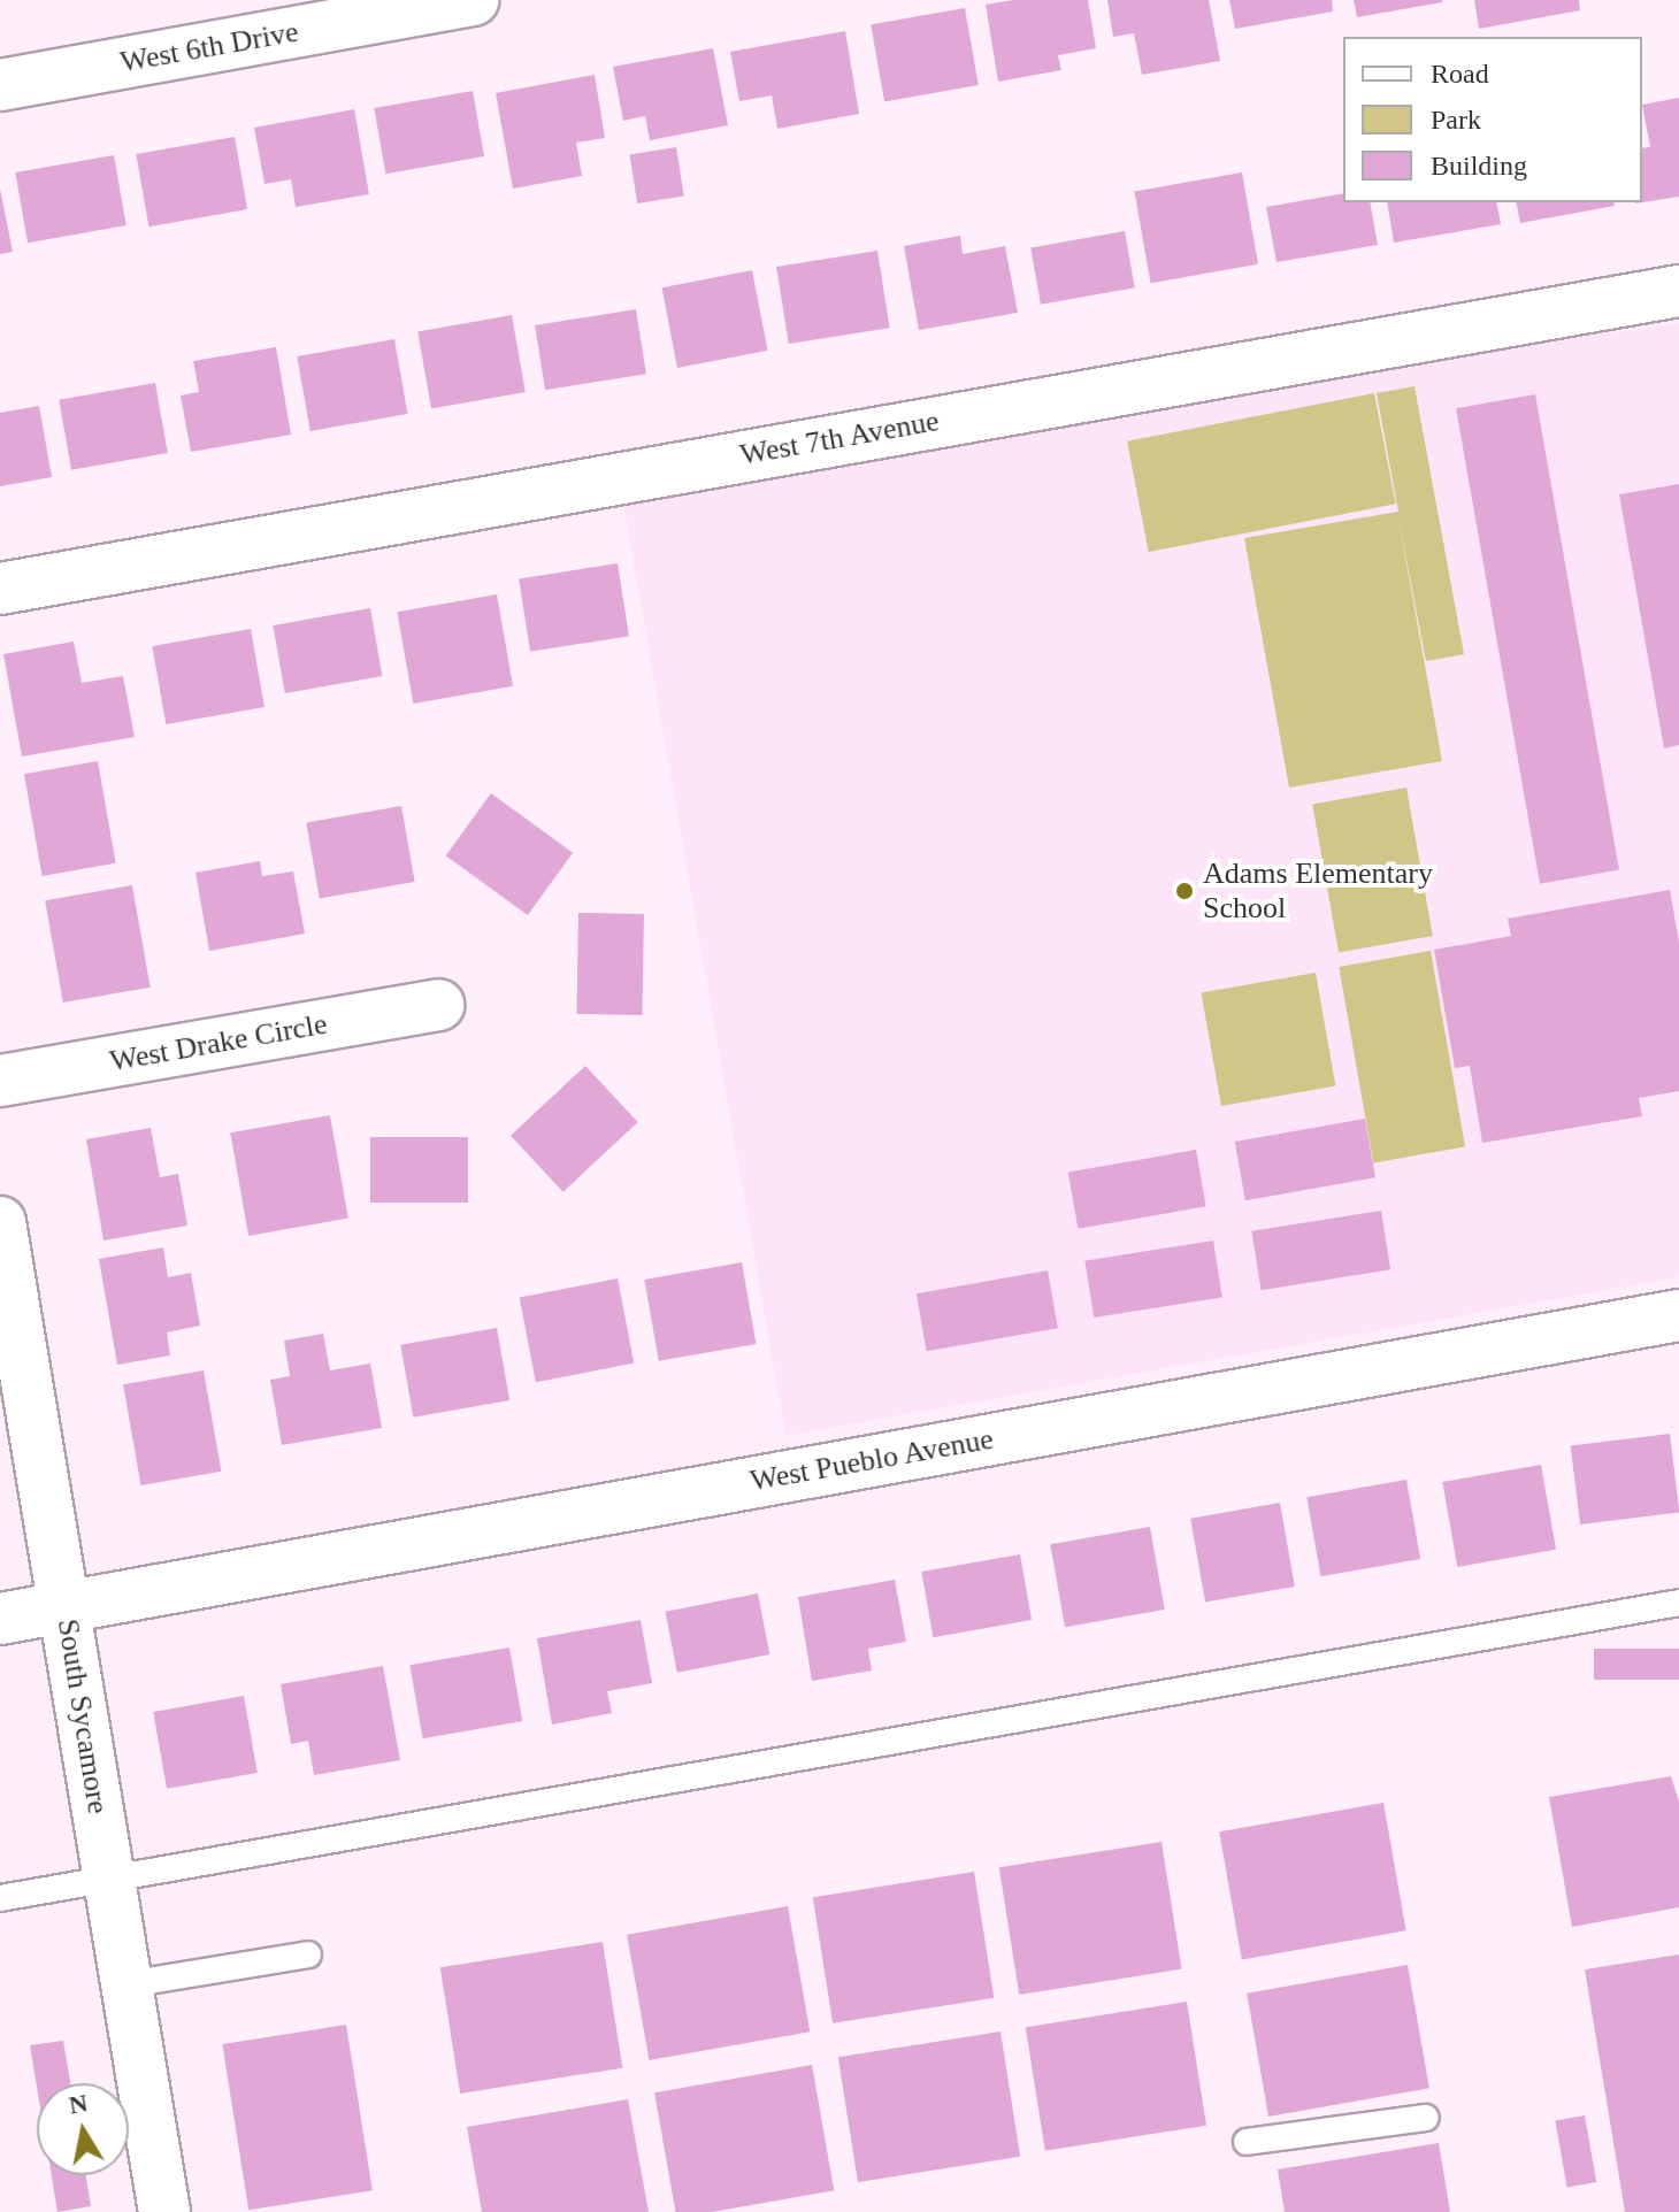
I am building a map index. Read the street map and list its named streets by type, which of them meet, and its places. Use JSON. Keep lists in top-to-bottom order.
{
  "streets": {
    "street": [
      "West 6th Drive",
      "West 7th Avenue",
      "West Drake Circle",
      "West Pueblo Avenue",
      "South Sycamore"
    ]
  },
  "crossings": [
    ["West Pueblo Avenue", "South Sycamore"]
  ],
  "places": ["Adams Elementary School"],
  "legend": ["Road", "Park", "Building"],
  "north": "top"
}
